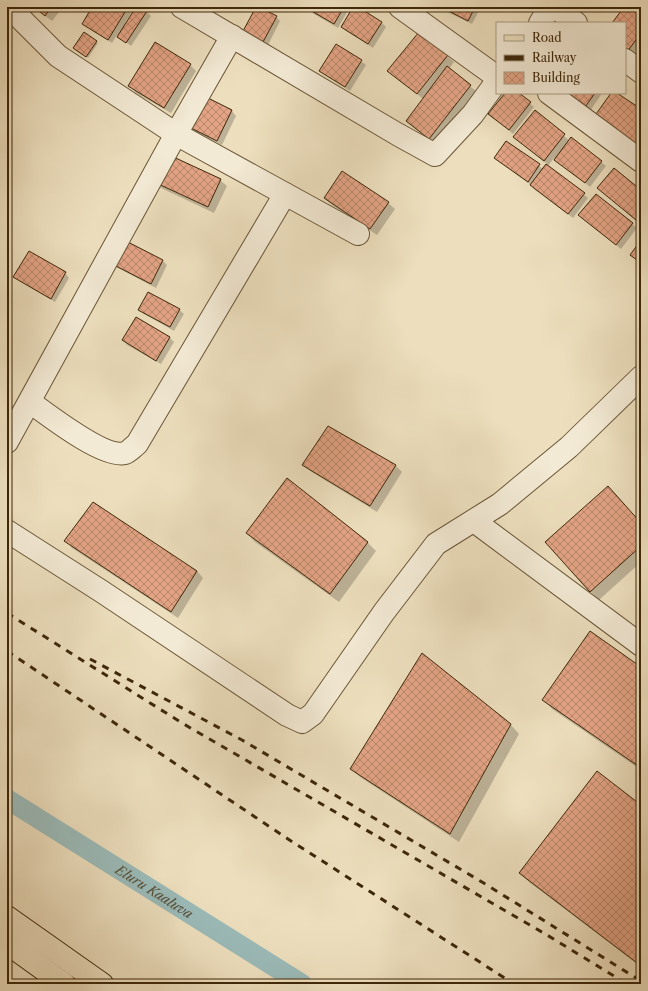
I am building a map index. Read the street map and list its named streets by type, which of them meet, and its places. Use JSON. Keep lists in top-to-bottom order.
{
  "water": ["Eluru Kaaluva"],
  "legend": ["Road", "Railway", "Building"]
}
